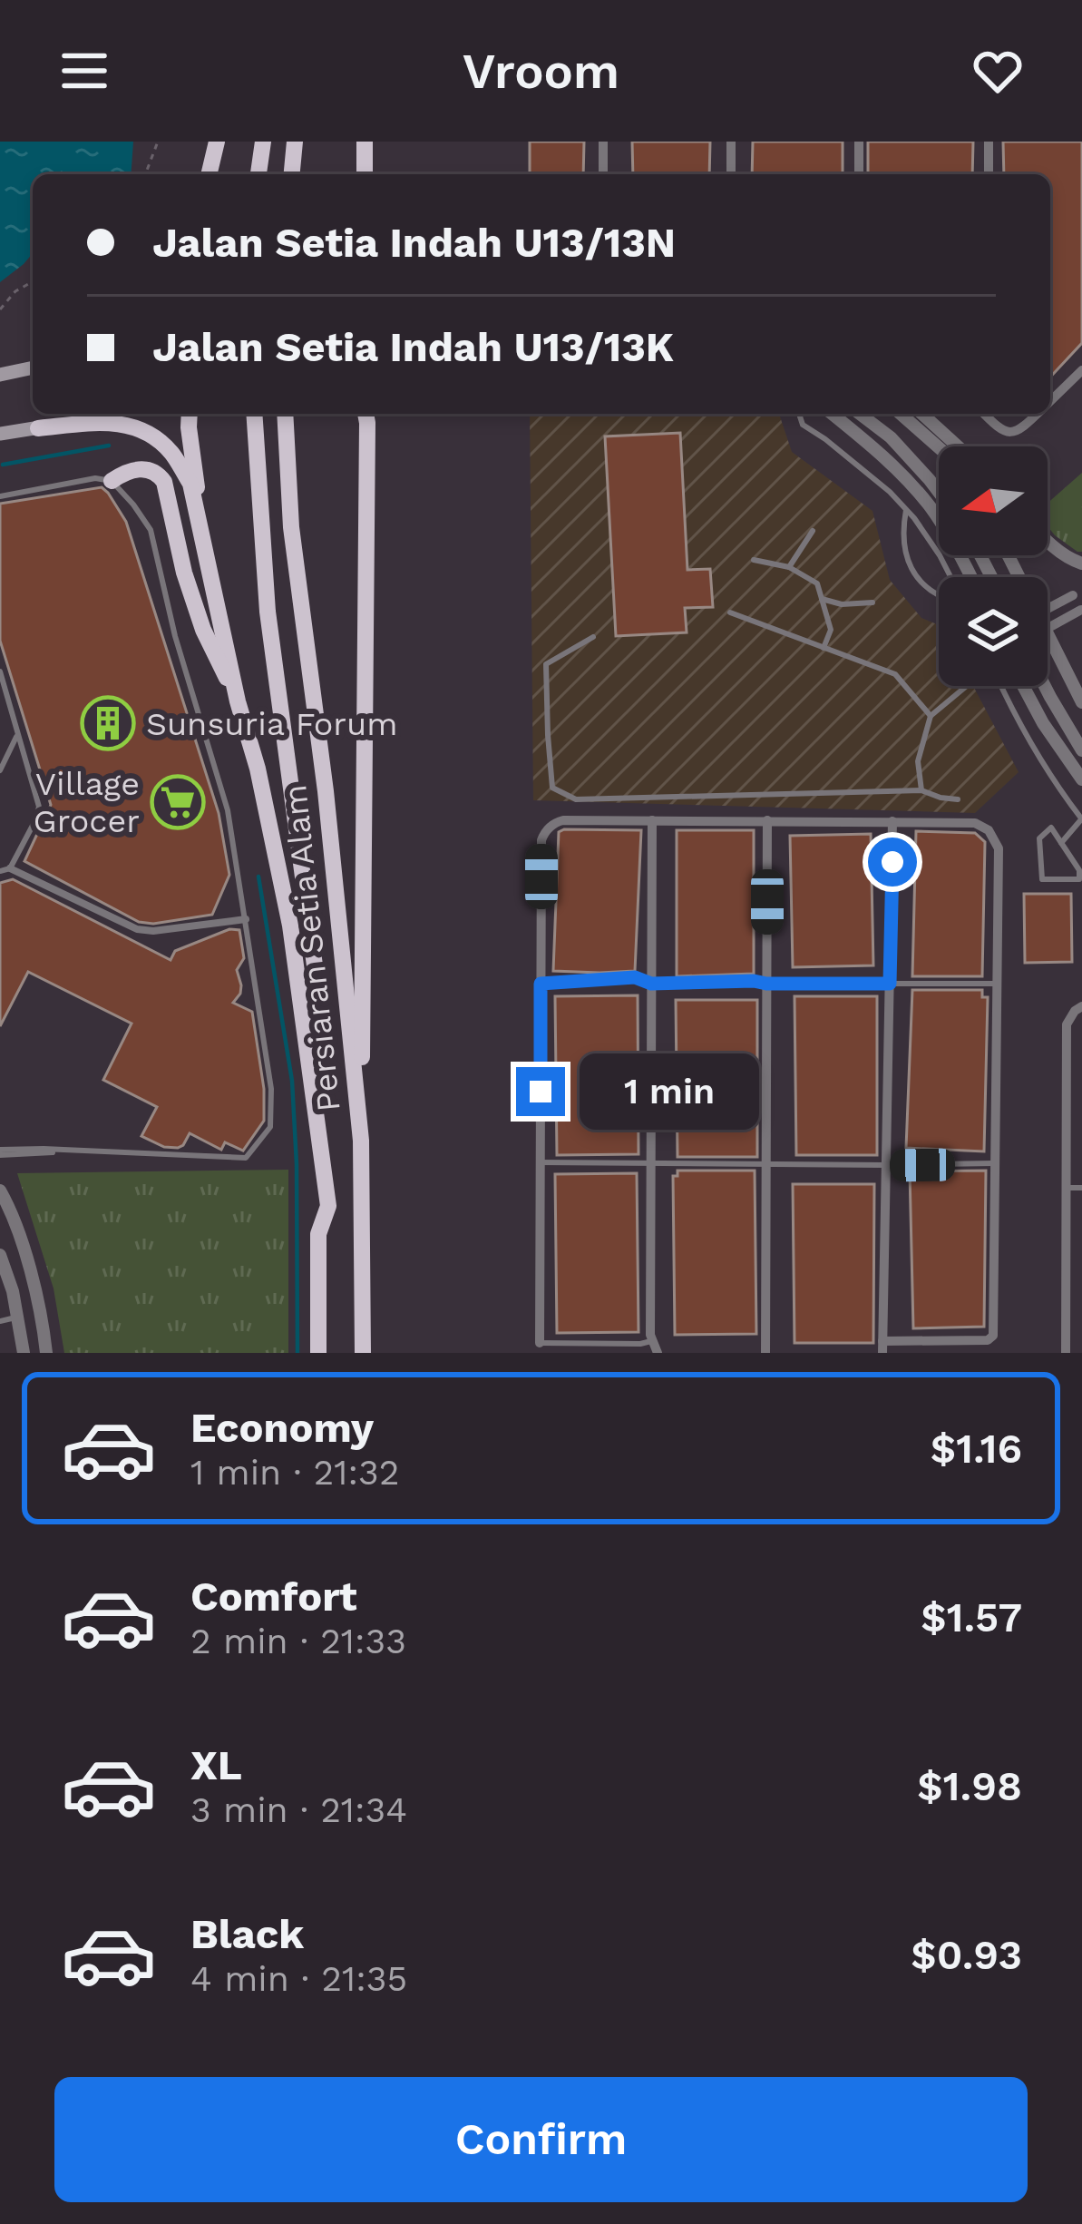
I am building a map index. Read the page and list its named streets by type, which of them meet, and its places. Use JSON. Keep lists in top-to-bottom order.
{
  "streets": {
    "highway": ["Persiaran Setia Alam"]
  },
  "places": {
    "building": ["Sunsuria Forum"],
    "supermarket": ["Village Grocer"]
  },
  "north": "left",
  "page": {
    "header": "Vroom",
    "banner": ["Jalan Setia Indah U13/13N", "Jalan Setia Indah U13/13K"],
    "bubble": "1 min",
    "list": [
      {
        "name": "Economy",
        "note": "1 min · 21:32",
        "value": "$1.16"
      },
      {
        "name": "Comfort",
        "note": "2 min · 21:33",
        "value": "$1.57"
      },
      {
        "name": "XL",
        "note": "3 min · 21:34",
        "value": "$1.98"
      },
      {
        "name": "Black",
        "note": "4 min · 21:35",
        "value": "$0.93"
      }
    ],
    "buttons": "Confirm"
  }
}
